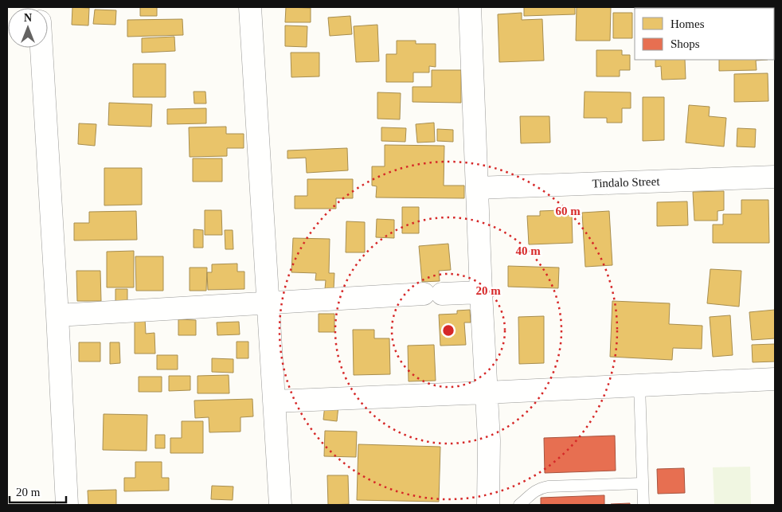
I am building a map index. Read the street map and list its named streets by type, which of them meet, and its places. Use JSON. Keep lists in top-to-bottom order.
{
  "streets": {
    "street": ["Tindalo Street"]
  },
  "legend": ["Homes", "Shops"],
  "scale_bar": "20 m",
  "north": "top",
  "rings": ["60 m", "40 m", "20 m"]
}
